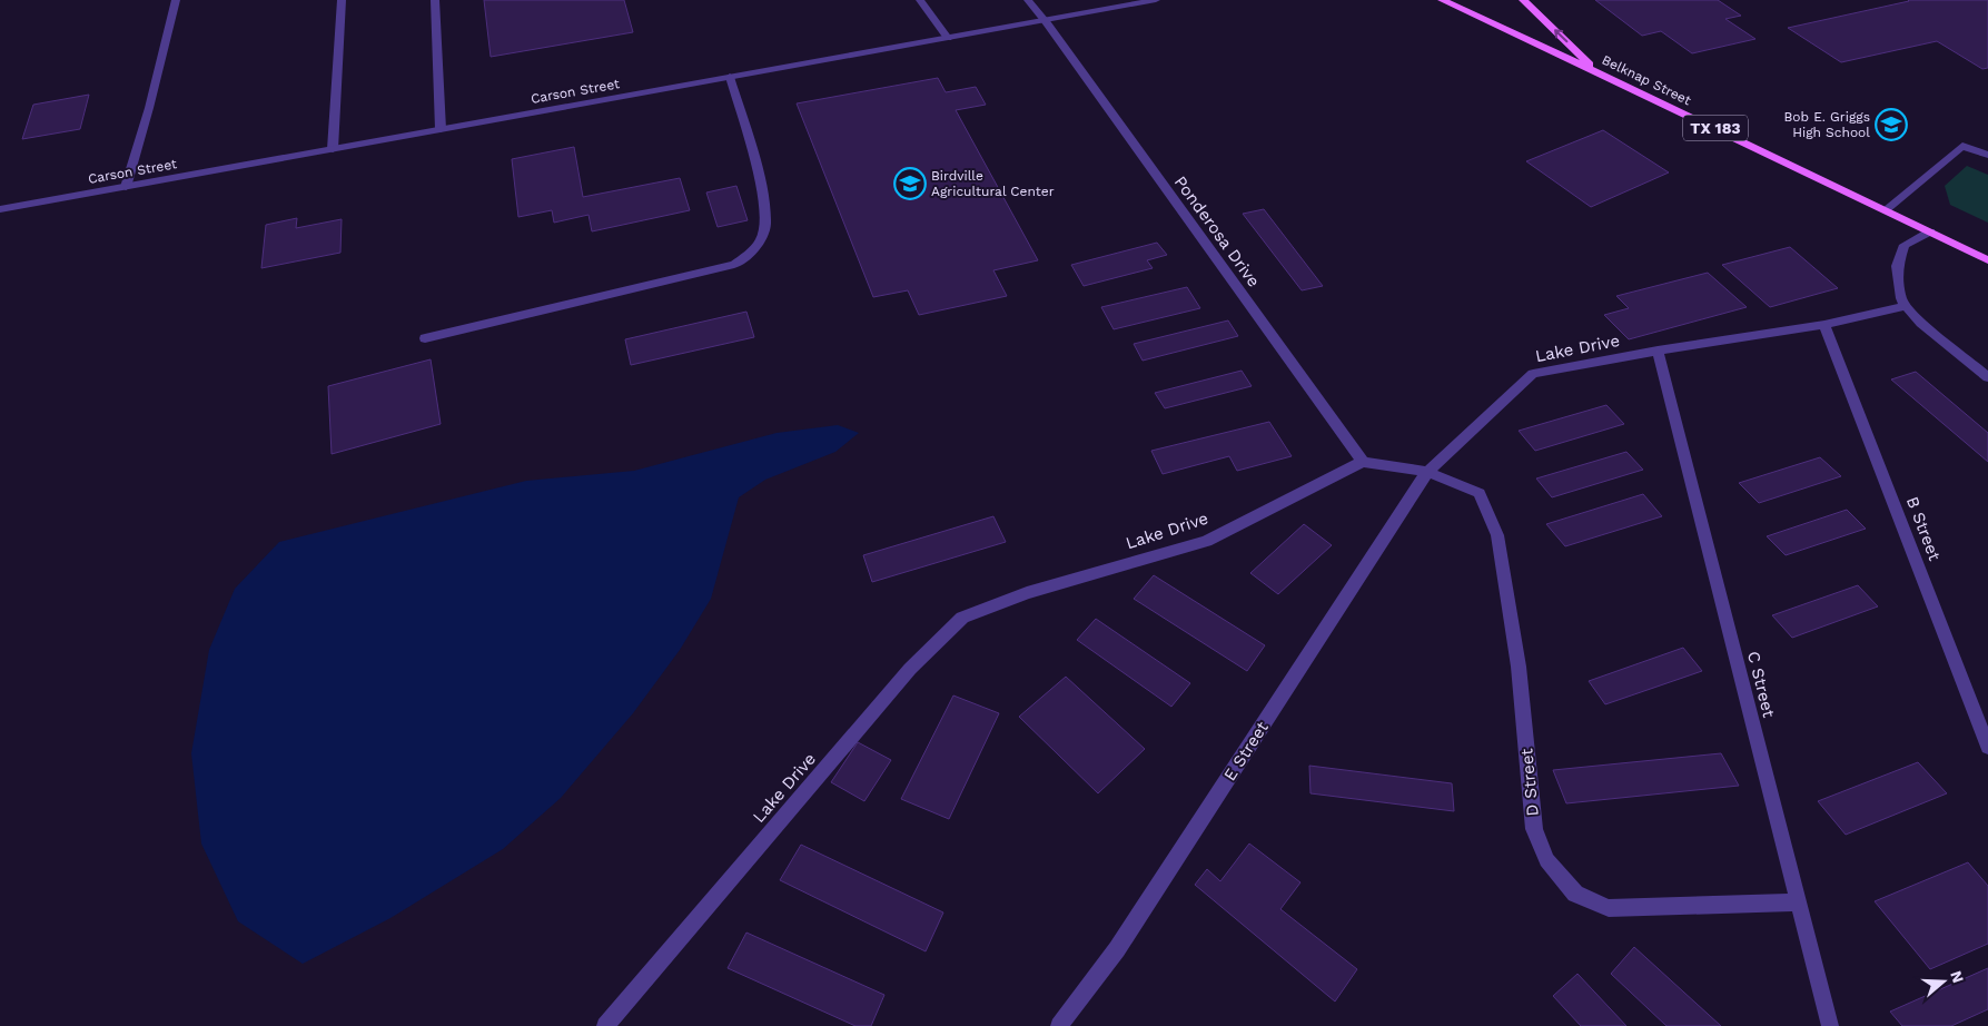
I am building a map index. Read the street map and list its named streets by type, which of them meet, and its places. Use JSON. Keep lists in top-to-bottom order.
{
  "streets": {
    "main road": ["Belknap Street", "TX 183"],
    "street": [
      "Carson Street",
      "Ponderosa Drive",
      "Lake Drive",
      "B Street",
      "C Street",
      "E Street",
      "D Street"
    ]
  },
  "crossings": [
    ["Carson Street", "Ponderosa Drive"],
    ["Ponderosa Drive", "Lake Drive"],
    ["Lake Drive", "B Street"],
    ["Lake Drive", "C Street"],
    ["Lake Drive", "E Street"],
    ["Lake Drive", "D Street"],
    ["C Street", "D Street"],
    ["E Street", "D Street"]
  ],
  "places": {
    "school or university": ["Bob E. Griggs High School", "Birdville Agricultural Center"]
  },
  "north": "right"
}
